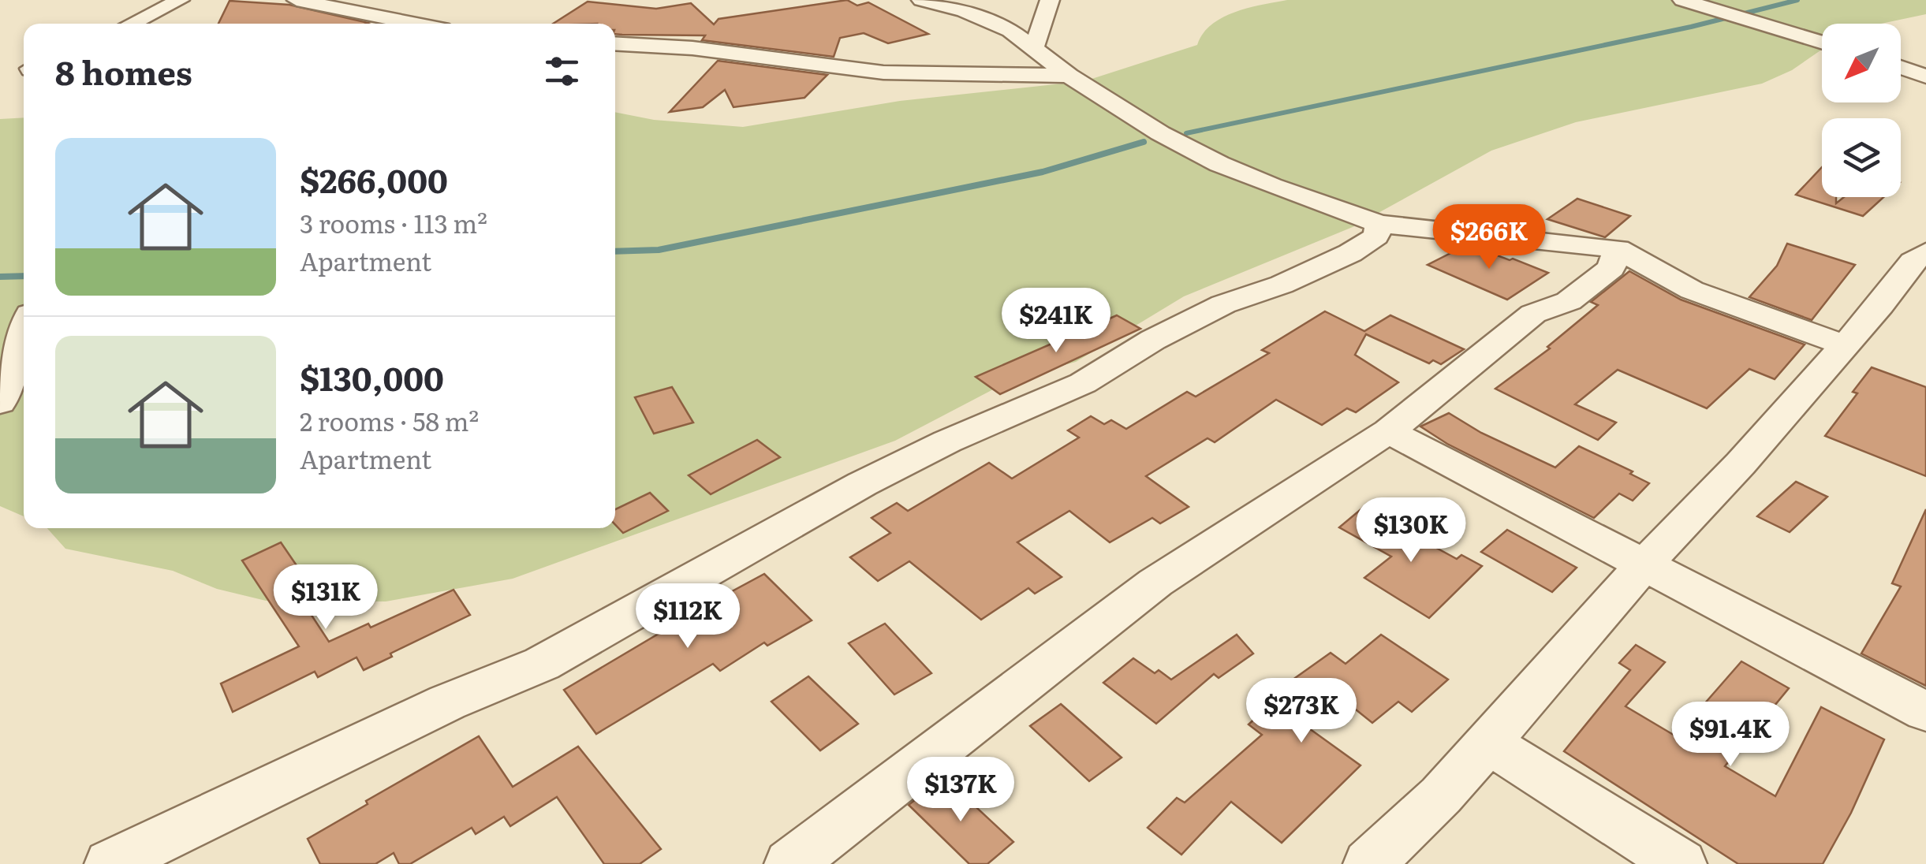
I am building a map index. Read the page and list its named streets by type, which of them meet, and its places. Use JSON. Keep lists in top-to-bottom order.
{
  "north": "bottom left",
  "page": {
    "heading": "8 homes",
    "list": [
      {
        "name": "$266,000",
        "note": "3 rooms · 113 m² · Apartment"
      },
      {
        "name": "$130,000",
        "note": "2 rooms · 58 m² · Apartment"
      }
    ],
    "price": [
      "$266K",
      "$241K",
      "$130K",
      "$131K",
      "$112K",
      "$273K",
      "$91.4K",
      "$137K"
    ]
  }
}
